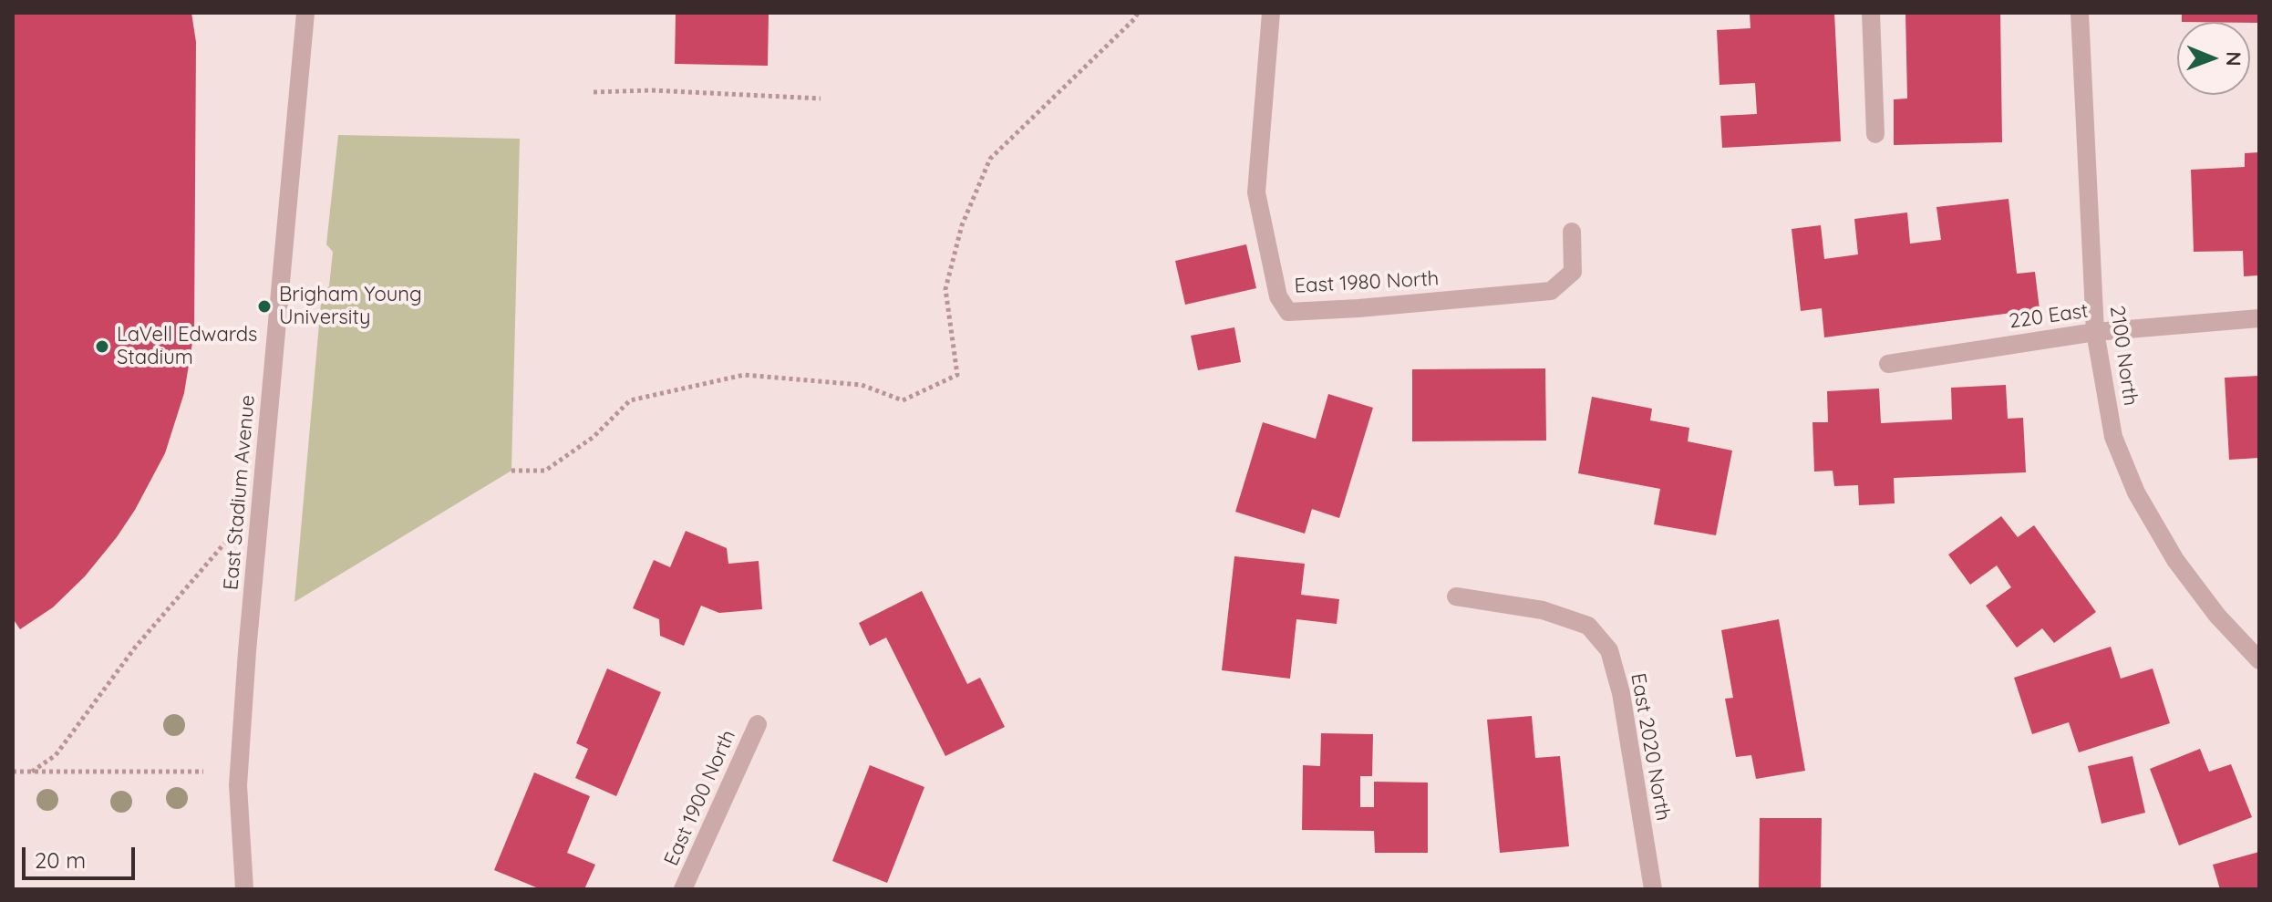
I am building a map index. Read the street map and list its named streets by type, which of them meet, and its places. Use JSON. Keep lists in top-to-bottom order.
{
  "streets": {
    "street": [
      "East 1980 North",
      "220 East",
      "2100 North",
      "East Stadium Avenue",
      "East 2020 North",
      "East 1900 North"
    ]
  },
  "crossings": [
    ["220 East", "2100 North"]
  ],
  "places": ["Brigham Young University", "LaVell Edwards Stadium"],
  "scale_bar": "20 m",
  "north": "right"
}
